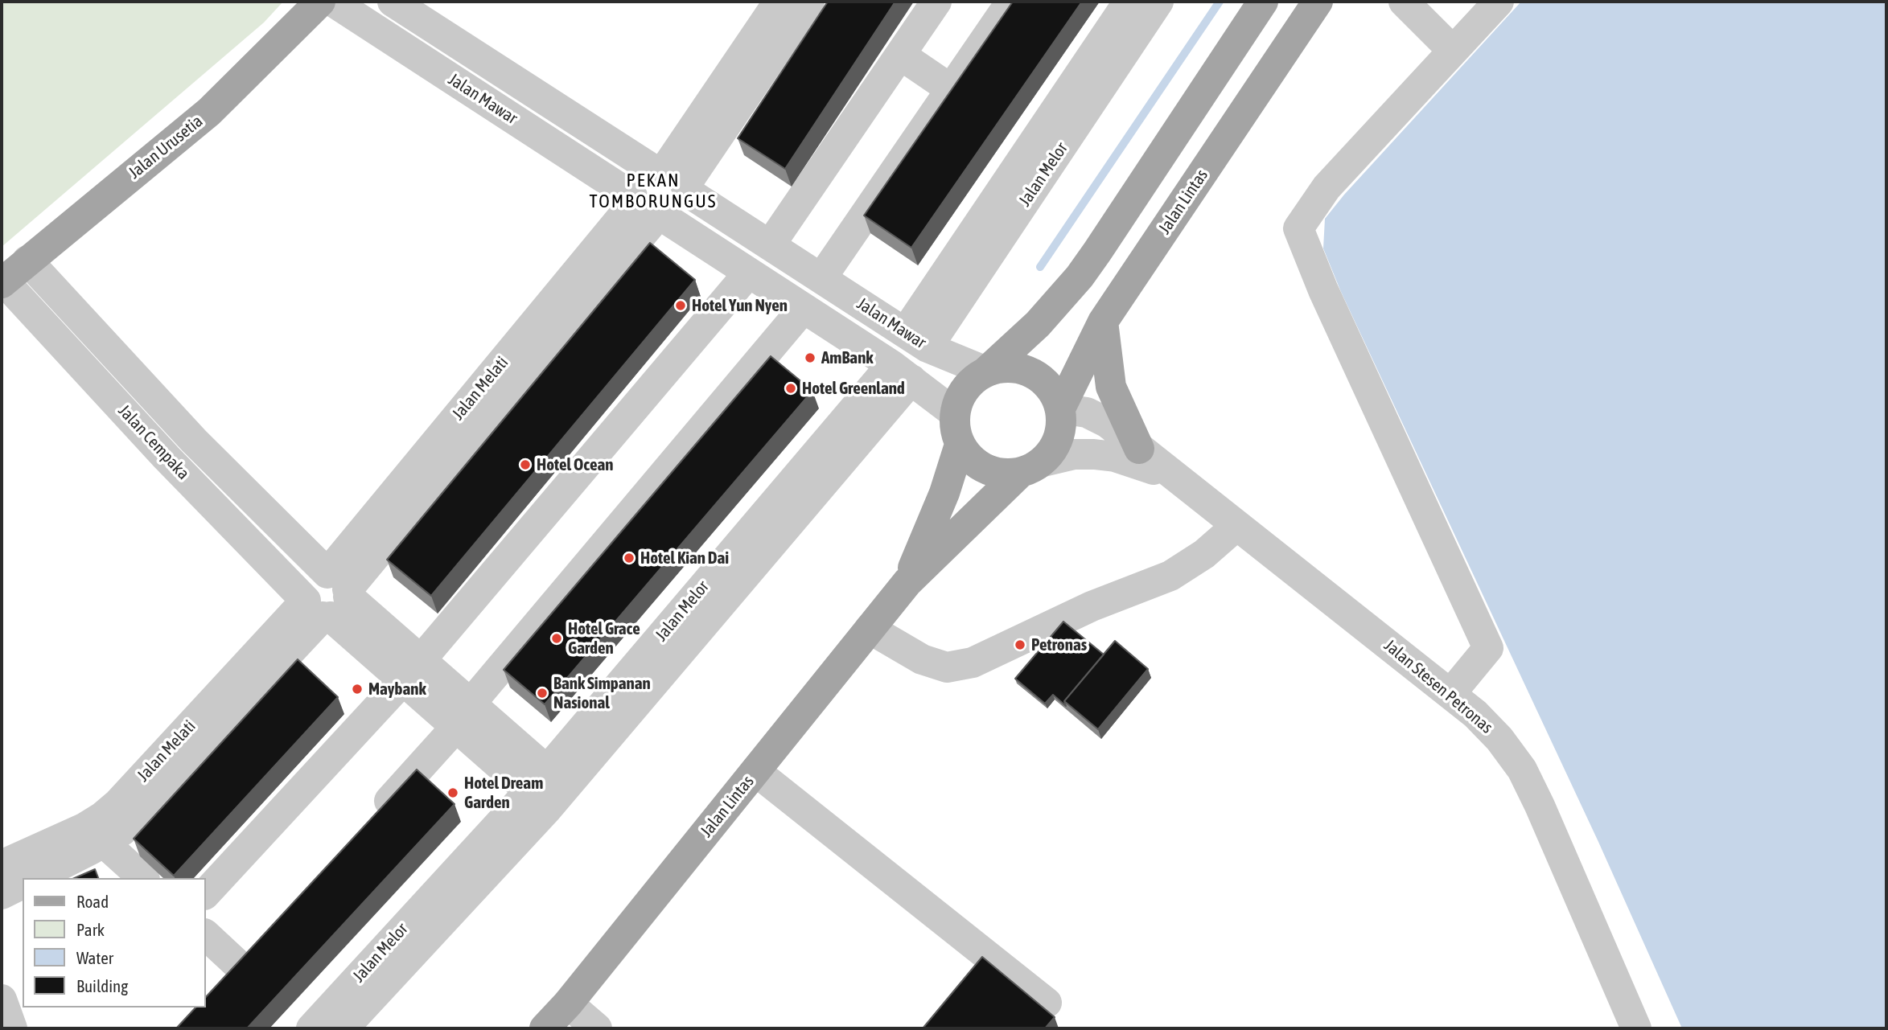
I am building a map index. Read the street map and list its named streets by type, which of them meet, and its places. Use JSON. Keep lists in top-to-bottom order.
{
  "streets": {
    "main road": ["Jalan Urusetia", "Jalan Lintas"],
    "street": [
      "Jalan Mawar",
      "Jalan Melor",
      "Jalan Melati",
      "Jalan Cempaka",
      "Jalan Stesen Petronas"
    ]
  },
  "crossings": [
    ["Jalan Mawar", "Jalan Melor"],
    ["Jalan Mawar", "Jalan Lintas"],
    ["Jalan Mawar", "Jalan Melati"],
    ["Jalan Mawar", "Jalan Stesen Petronas"],
    ["Jalan Urusetia", "Jalan Cempaka"],
    ["Jalan Melor", "Jalan Cempaka"],
    ["Jalan Lintas", "Jalan Stesen Petronas"],
    ["Jalan Melati", "Jalan Cempaka"]
  ],
  "districts": ["PEKAN TOMBORUNGUS"],
  "places": [
    "Hotel Yun Nyen",
    "AmBank",
    "Hotel Greenland",
    "Hotel Ocean",
    "Hotel Kian Dai",
    "Hotel Grace Garden",
    "Petronas",
    "Maybank",
    "Bank Simpanan Nasional",
    "Hotel Dream Garden"
  ],
  "legend": [
    "Road",
    "Park",
    "Water",
    "Building"
  ]
}
